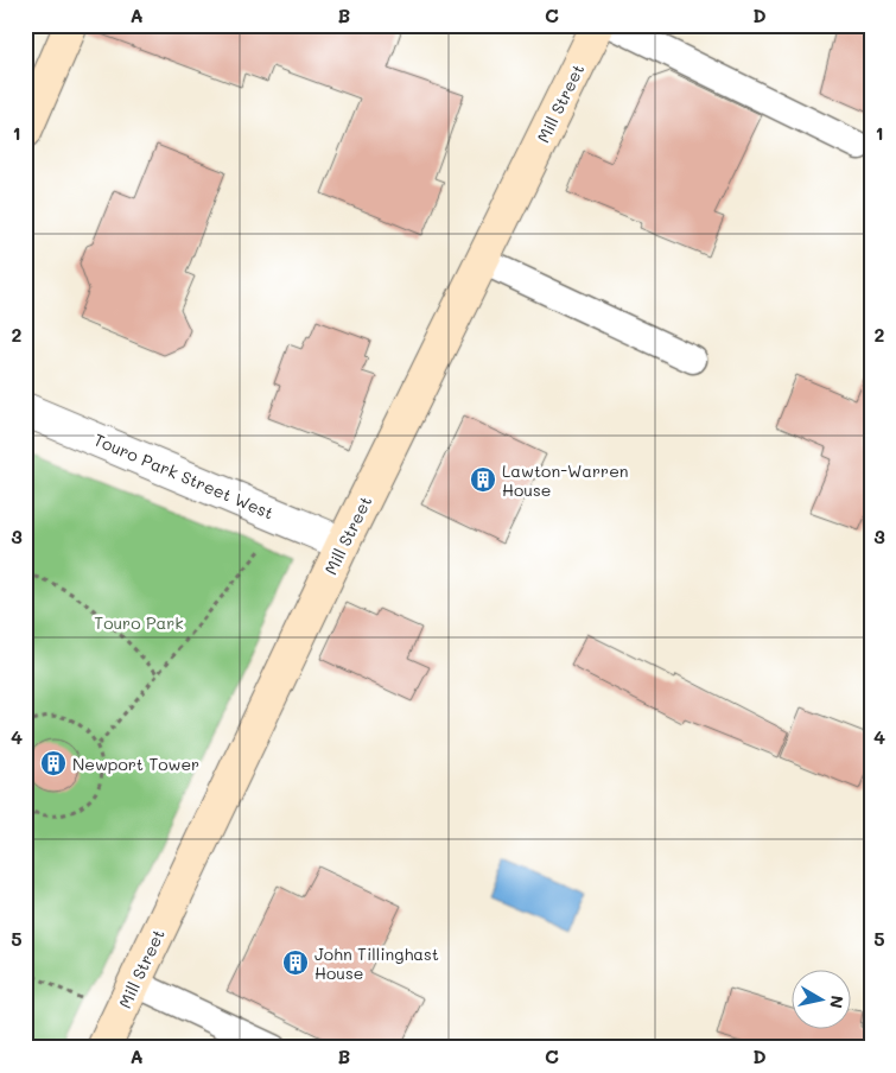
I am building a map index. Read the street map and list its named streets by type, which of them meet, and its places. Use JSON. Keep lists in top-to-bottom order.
{
  "streets": {
    "street": ["Mill Street", "Touro Park Street West"]
  },
  "crossings": [
    ["Mill Street", "Touro Park Street West"]
  ],
  "parks": ["Touro Park"],
  "places": {
    "building": ["Lawton-Warren House", "Newport Tower", "John Tillinghast House"]
  },
  "north": "right",
  "grid": {
    "columns": [
      "A",
      "B",
      "C",
      "D"
    ],
    "rows": [
      "1",
      "2",
      "3",
      "4",
      "5"
    ]
  }
}
